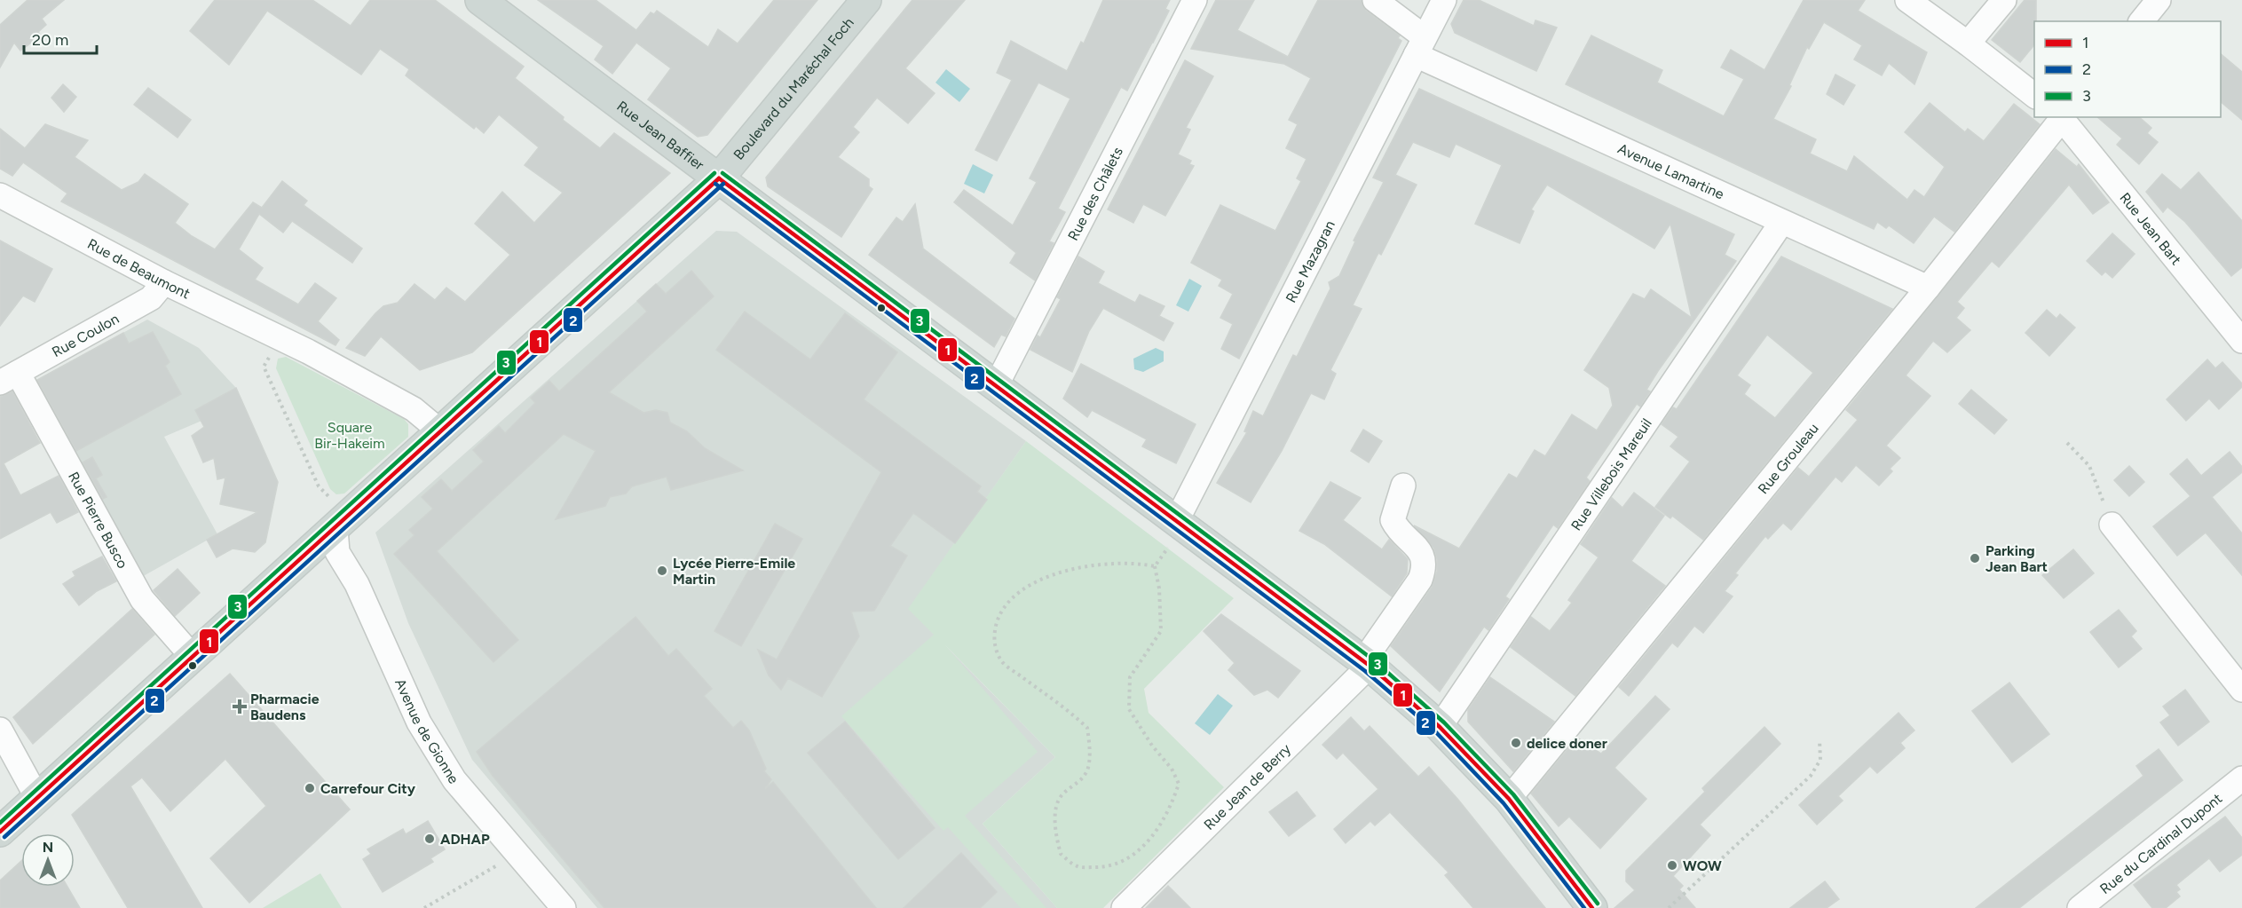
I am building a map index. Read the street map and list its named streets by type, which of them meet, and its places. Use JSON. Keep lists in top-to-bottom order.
{
  "streets": {
    "main road": ["Boulevard du Maréchal Foch", "Rue Jean Baffier"],
    "street": [
      "Avenue Lamartine",
      "Rue des Châlets",
      "Rue Jean Bart",
      "Rue Mazagran",
      "Rue de Beaumont",
      "Rue Coulon",
      "Rue Grouleau",
      "Rue Villebois Mareuil",
      "Rue Pierre Busco",
      "Avenue de Gionne",
      "Rue Jean de Berry",
      "Rue du Cardinal Dupont"
    ]
  },
  "crossings": [
    ["Boulevard du Maréchal Foch", "Rue Jean Baffier"],
    ["Boulevard du Maréchal Foch", "Rue de Beaumont"],
    ["Boulevard du Maréchal Foch", "Rue Pierre Busco"],
    ["Boulevard du Maréchal Foch", "Avenue de Gionne"],
    ["Rue Jean Baffier", "Rue des Châlets"],
    ["Rue Jean Baffier", "Rue Mazagran"],
    ["Rue Jean Baffier", "Rue Grouleau"],
    ["Rue Jean Baffier", "Rue Villebois Mareuil"],
    ["Rue Jean Baffier", "Rue Jean de Berry"],
    ["Avenue Lamartine", "Rue Mazagran"],
    ["Avenue Lamartine", "Rue Grouleau"],
    ["Avenue Lamartine", "Rue Villebois Mareuil"],
    ["Rue de Beaumont", "Rue Coulon"],
    ["Rue Coulon", "Rue Pierre Busco"]
  ],
  "parks": ["Square Bir-Hakeim"],
  "places": {
    "other": [
      "Parking Jean Bart",
      "Lycée Pierre-Emile Martin",
      "delice doner",
      "Carrefour City",
      "ADHAP",
      "WOW"
    ],
    "health": ["Pharmacie Baudens"]
  },
  "lines": ["transit line 3", "transit line 1", "transit line 2"],
  "legend": ["1", "2", "3"],
  "scale_bar": "20 m",
  "north": "top"
}
